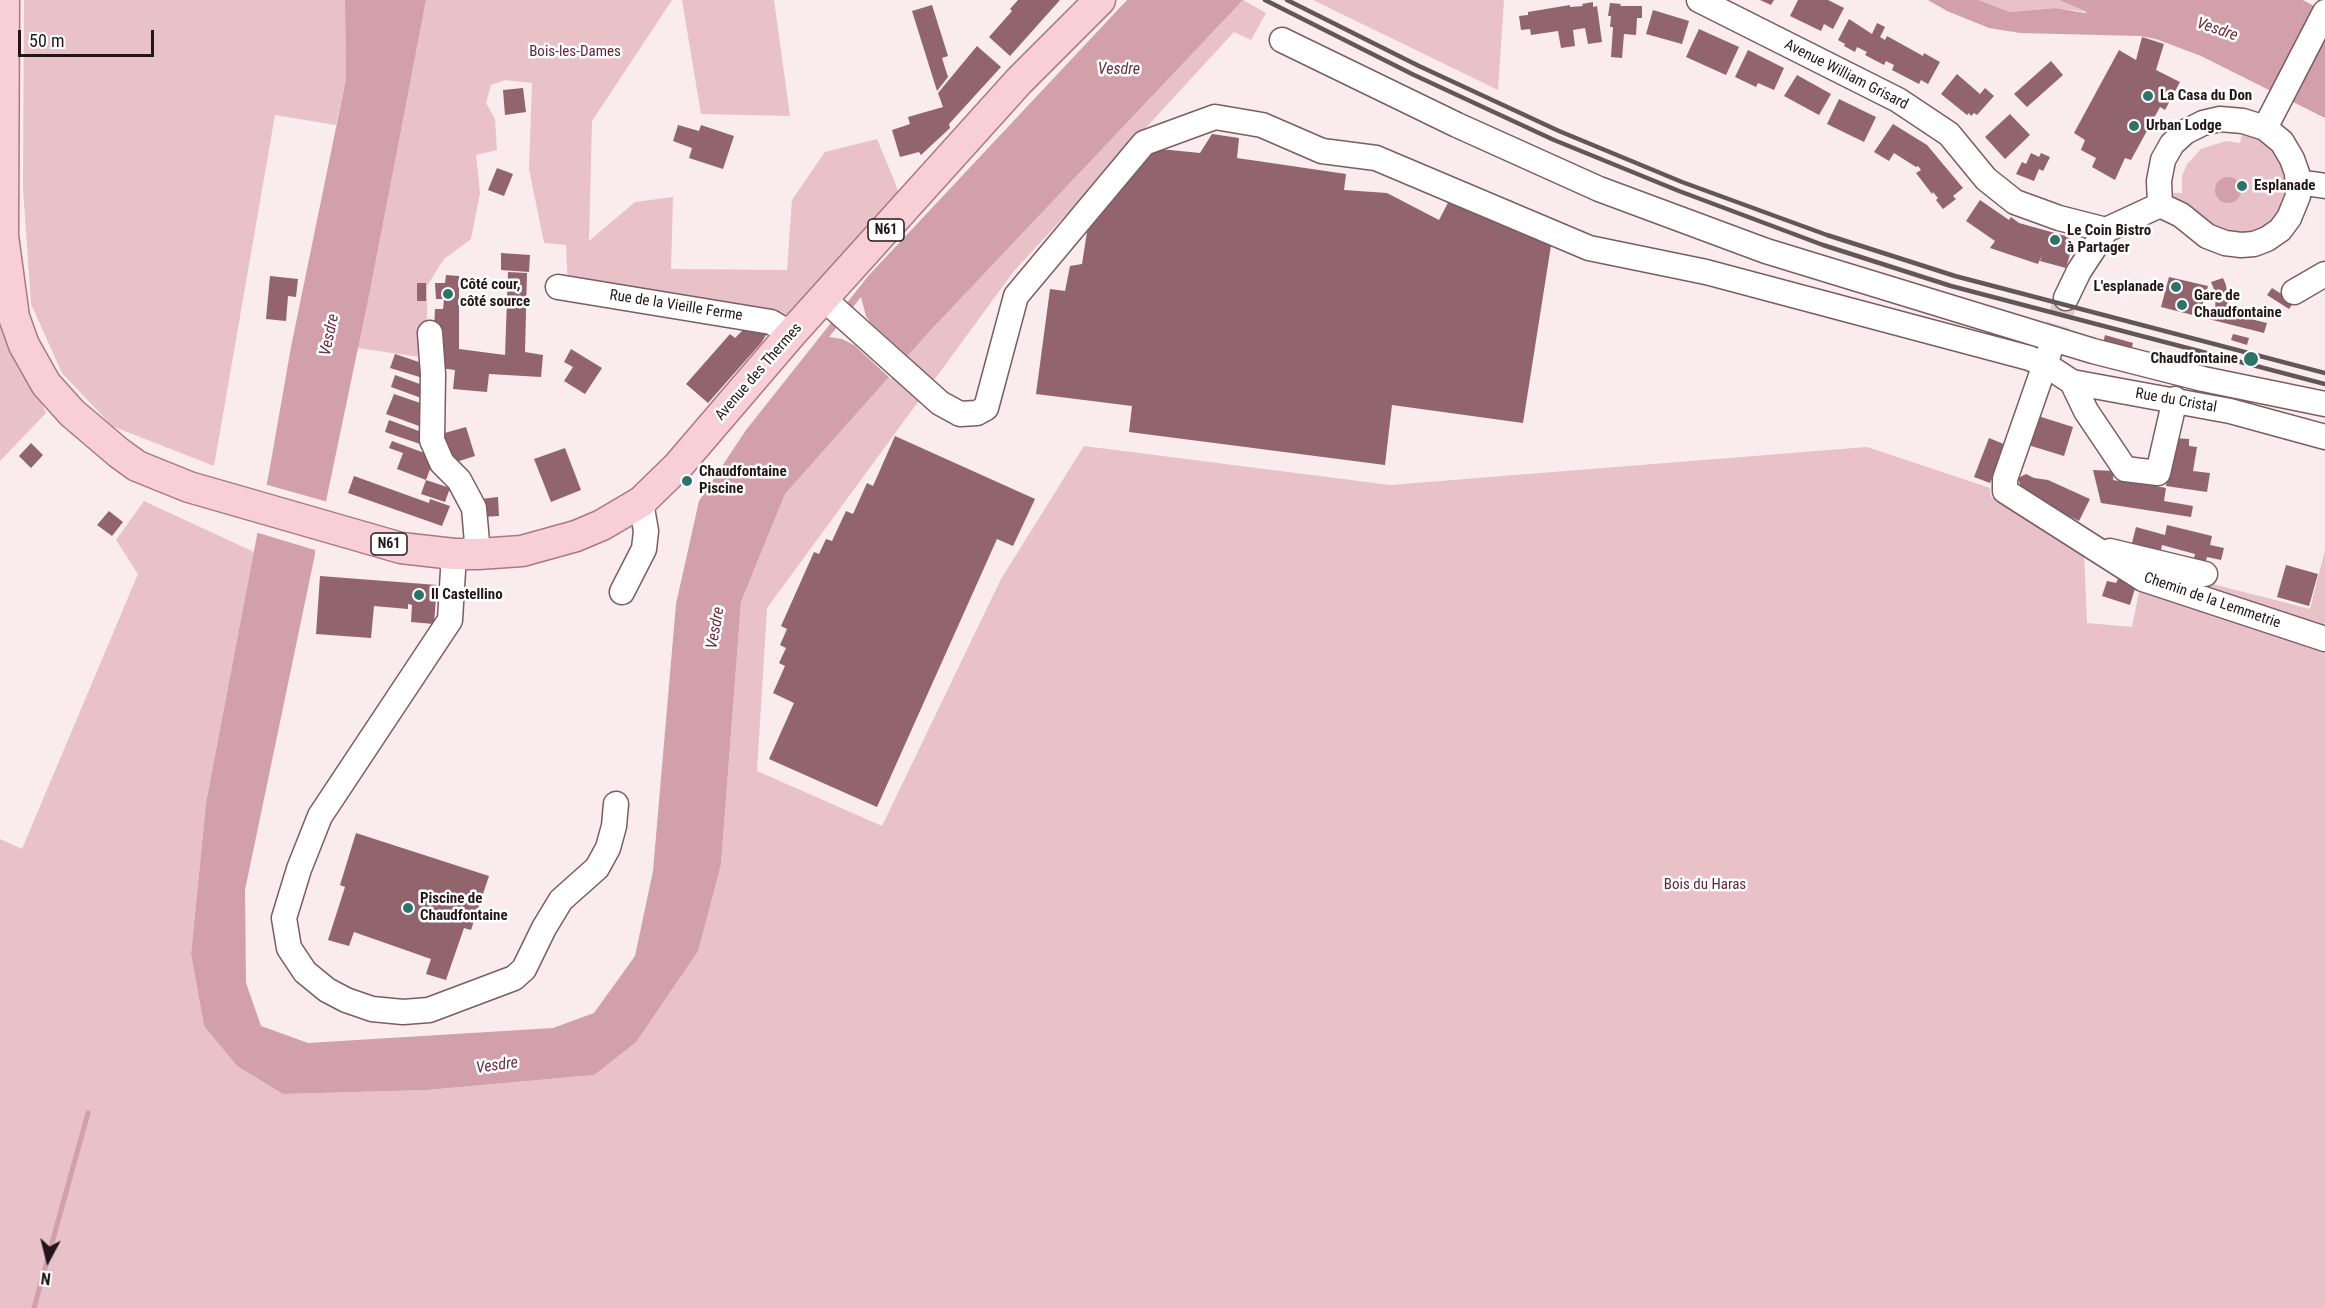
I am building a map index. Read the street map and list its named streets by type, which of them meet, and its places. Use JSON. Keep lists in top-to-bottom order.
{
  "streets": {
    "main road": ["N61", "Avenue des Thermes"],
    "street": [
      "Avenue William Grisard",
      "Rue de la Vieille Ferme",
      "Rue du Cristal",
      "Chemin de la Lemmetrie"
    ]
  },
  "crossings": [
    ["Rue de la Vieille Ferme", "Avenue des Thermes"],
    ["Avenue des Thermes", "Rue du Cristal"],
    ["Rue du Cristal", "Chemin de la Lemmetrie"]
  ],
  "water": ["Vesdre"],
  "parks": ["Bois-les-Dames", "Bois du Haras"],
  "places": [
    "La Casa du Don",
    "Urban Lodge",
    "Esplanade",
    "Le Coin Bistro à Partager",
    "L'esplanade",
    "Côté cour, côté source",
    "Gare de Chaudfontaine",
    "Chaudfontaine",
    "Chaudfontaine Piscine",
    "Il Castellino",
    "Piscine de Chaudfontaine"
  ],
  "scale_bar": "50 m",
  "north": "bottom"
}
